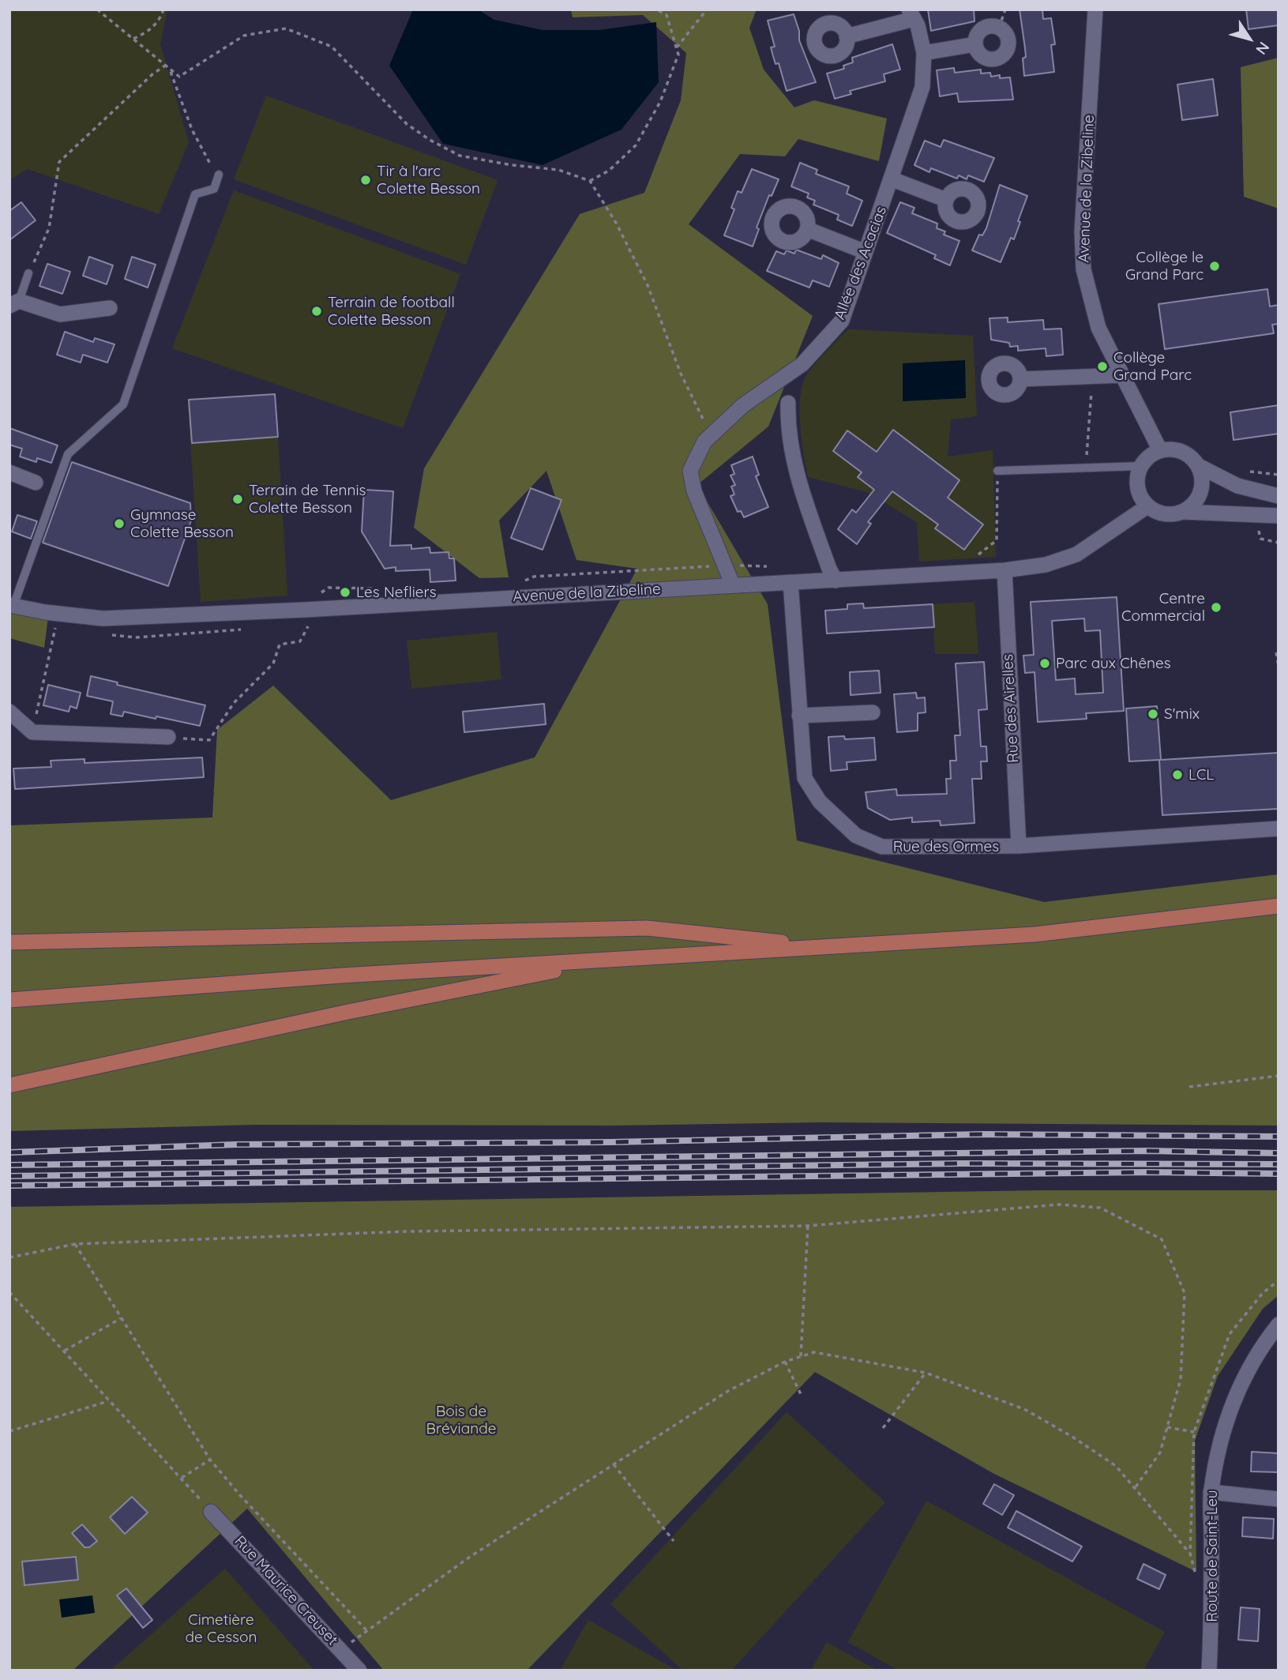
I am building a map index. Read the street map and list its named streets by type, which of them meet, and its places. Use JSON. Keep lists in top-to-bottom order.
{
  "streets": {
    "street": [
      "Avenue de la Zibeline",
      "Allée des Acacias",
      "Rue des Airelles",
      "Rue des Ormes",
      "Route de Saint-Leu",
      "Rue Maurice Creuset"
    ]
  },
  "crossings": [
    ["Avenue de la Zibeline", "Allée des Acacias"],
    ["Avenue de la Zibeline", "Rue des Airelles"],
    ["Avenue de la Zibeline", "Rue des Ormes"],
    ["Rue des Airelles", "Rue des Ormes"]
  ],
  "parks": ["Bois de Bréviande", "Cimetière de Cesson"],
  "places": [
    "Tir à l'arc Colette Besson",
    "Collège le Grand Parc",
    "Terrain de football Colette Besson",
    "Collège Grand Parc",
    "Terrain de Tennis Colette Besson",
    "Gymnase Colette Besson",
    "Les Nefliers",
    "Centre Commercial",
    "Parc aux Chênes",
    "S'mix",
    "LCL"
  ],
  "north": "bottom right"
}
